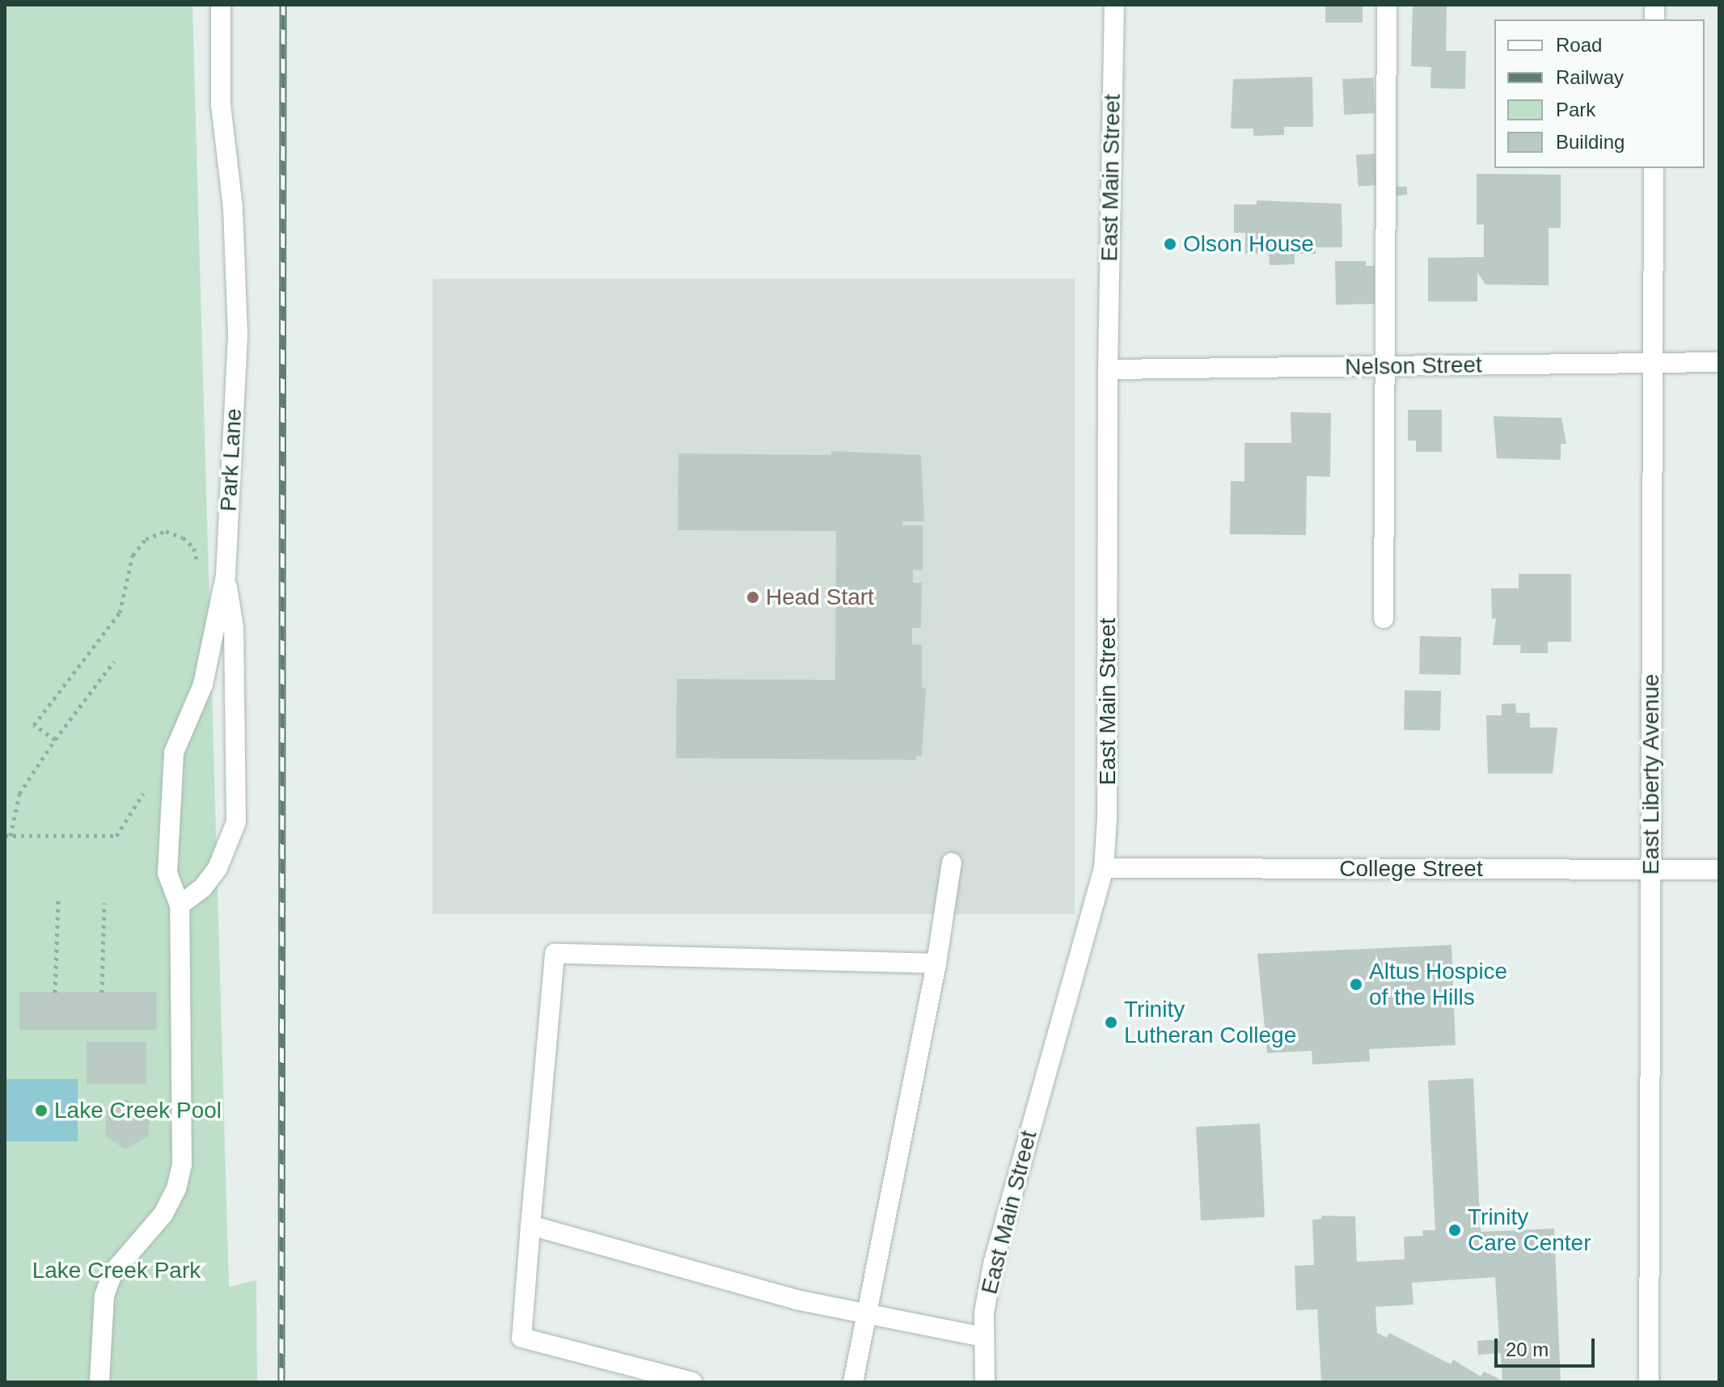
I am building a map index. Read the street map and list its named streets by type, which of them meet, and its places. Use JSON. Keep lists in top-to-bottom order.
{
  "streets": {
    "street": [
      "East Main Street",
      "Nelson Street",
      "Park Lane",
      "East Liberty Avenue",
      "College Street"
    ]
  },
  "crossings": [
    ["East Main Street", "Nelson Street"],
    ["East Main Street", "College Street"],
    ["Nelson Street", "East Liberty Avenue"],
    ["East Liberty Avenue", "College Street"]
  ],
  "parks": ["Lake Creek Park"],
  "places": [
    "Olson House",
    "Head Start",
    "Altus Hospice of the Hills",
    "Trinity Lutheran College",
    "Lake Creek Pool",
    "Trinity Care Center"
  ],
  "legend": [
    "Road",
    "Railway",
    "Park",
    "Building"
  ],
  "scale_bar": "20 m"
}
